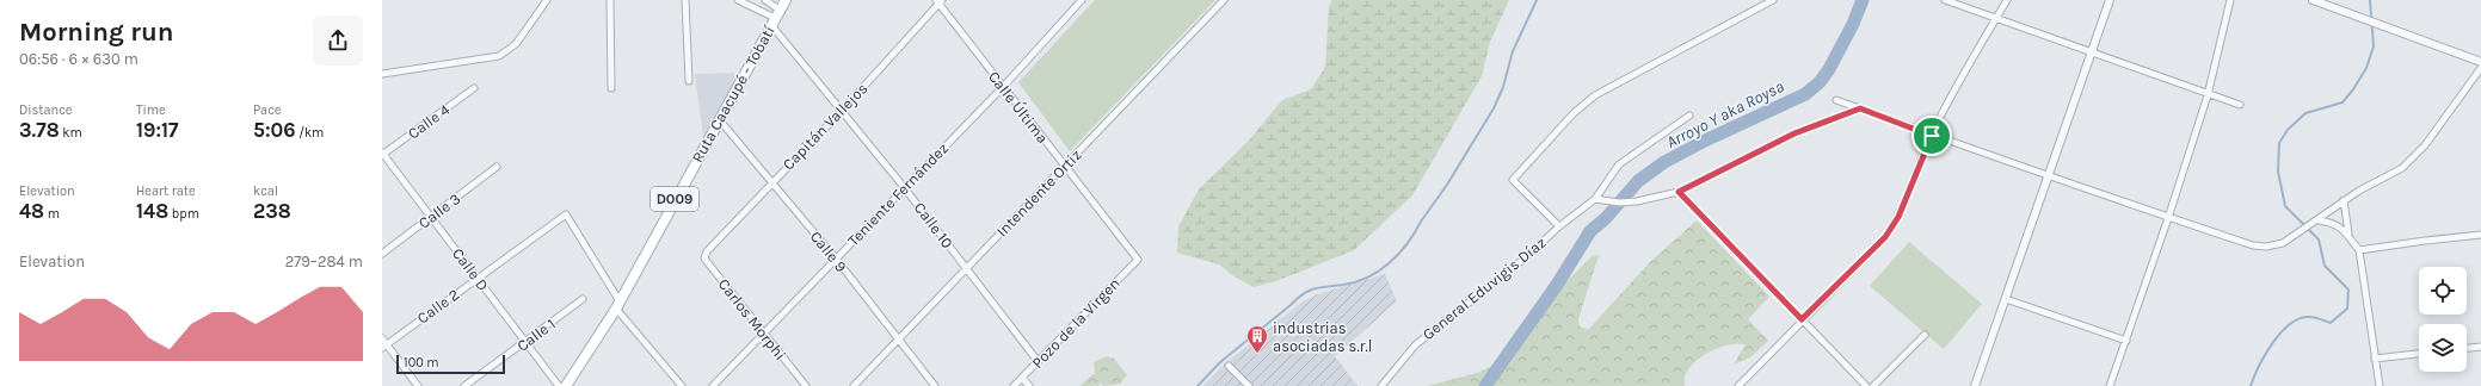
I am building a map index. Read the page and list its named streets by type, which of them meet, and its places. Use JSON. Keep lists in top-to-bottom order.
{
  "streets": {
    "main road": ["Ruta Caacupé - Tobatí", "D009"],
    "street": [
      "Calle Última",
      "Calle 4",
      "Capitán Vallejos",
      "Intendente Ortiz",
      "Teniente Fernández",
      "Calle 3",
      "Calle 10",
      "Calle 9",
      "Calle D",
      "General Eduvigis Díaz",
      "Calle 2",
      "Carlos Morphi",
      "Pozo de la Virgen",
      "Calle 1"
    ]
  },
  "crossings": [
    ["Ruta Caacupé - Tobatí", "Calle 10"],
    ["Ruta Caacupé - Tobatí", "Calle 9"],
    ["Ruta Caacupé - Tobatí", "Calle 2"],
    ["Calle Última", "Capitán Vallejos"],
    ["Calle Última", "Intendente Ortiz"],
    ["Calle Última", "Teniente Fernández"],
    ["Calle Última", "Pozo de la Virgen"],
    ["Calle 4", "Calle D"],
    ["Capitán Vallejos", "Calle 10"],
    ["Capitán Vallejos", "Calle 9"],
    ["Capitán Vallejos", "Carlos Morphi"],
    ["Intendente Ortiz", "Calle 10"],
    ["Intendente Ortiz", "Calle 9"],
    ["Teniente Fernández", "Calle 10"],
    ["Teniente Fernández", "Calle 9"],
    ["Teniente Fernández", "Carlos Morphi"],
    ["Calle 3", "Calle D"],
    ["Calle 10", "Pozo de la Virgen"],
    ["Calle D", "Calle 2"],
    ["Calle D", "Calle 1"]
  ],
  "water": ["Arroyo Y aka Roysa"],
  "places": {
    "building": ["industrias asociadas s.r.l"]
  },
  "scale_bar": "100 m",
  "page": {
    "heading": ["Morning run", "06:56 · 6 × 630 m"],
    "stats": [
      ["Distance", "3.78 km"],
      ["Time", "19:17"],
      ["Pace", "5:06 /km"],
      ["Elevation", "48 m"],
      ["Heart rate", "148 bpm"],
      ["kcal", "238"]
    ],
    "chart": ["Elevation", "279–284 m"],
    "scale": "100 m"
  }
}
